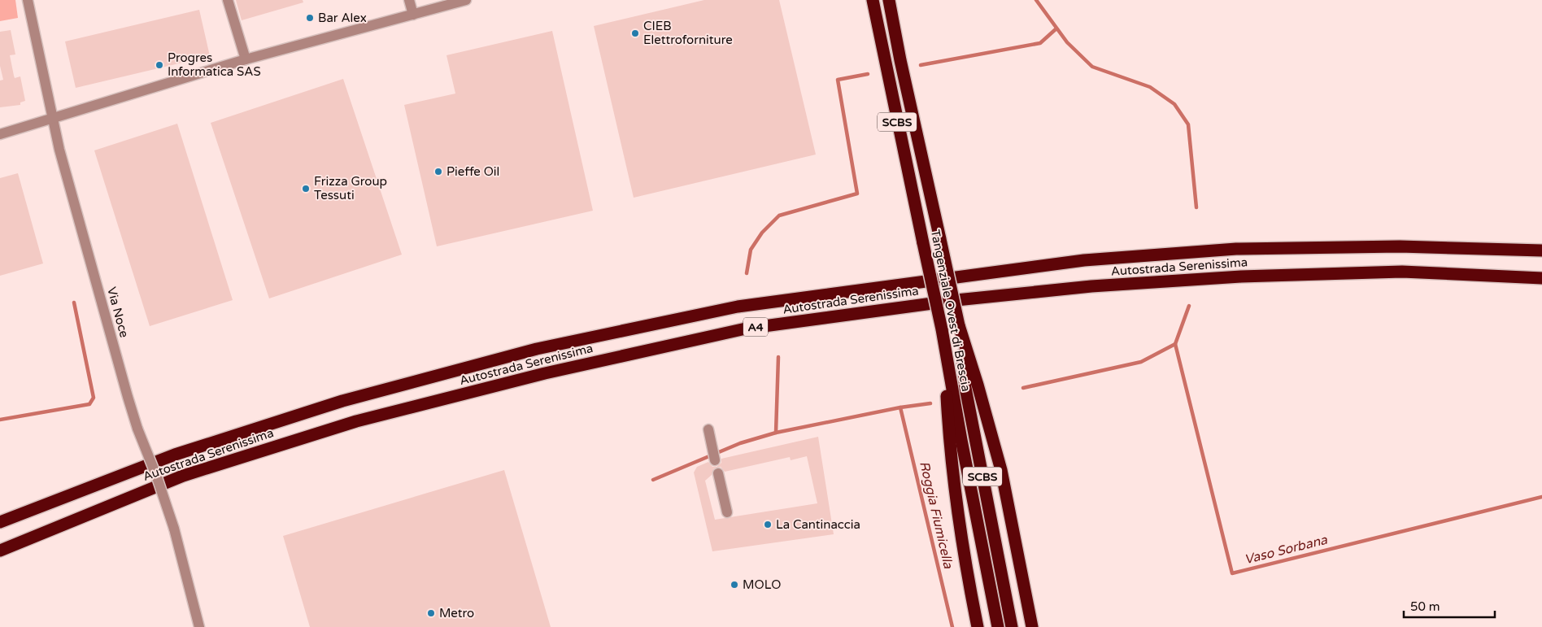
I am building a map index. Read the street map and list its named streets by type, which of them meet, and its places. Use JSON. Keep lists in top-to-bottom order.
{
  "streets": {
    "highway": [
      "SCBS",
      "Autostrada Serenissima",
      "Tangenziale Ovest di Brescia",
      "A4"
    ],
    "street": ["Via Noce"]
  },
  "water": ["Roggia Fiumicella", "Vaso Sorbana"],
  "places": [
    "Bar Alex",
    "CIEB Elettroforniture",
    "Progres Informatica SAS",
    "Pieffe Oil",
    "Frizza Group Tessuti",
    "La Cantinaccia",
    "MOLO",
    "Metro"
  ],
  "scale_bar": "50 m"
}
